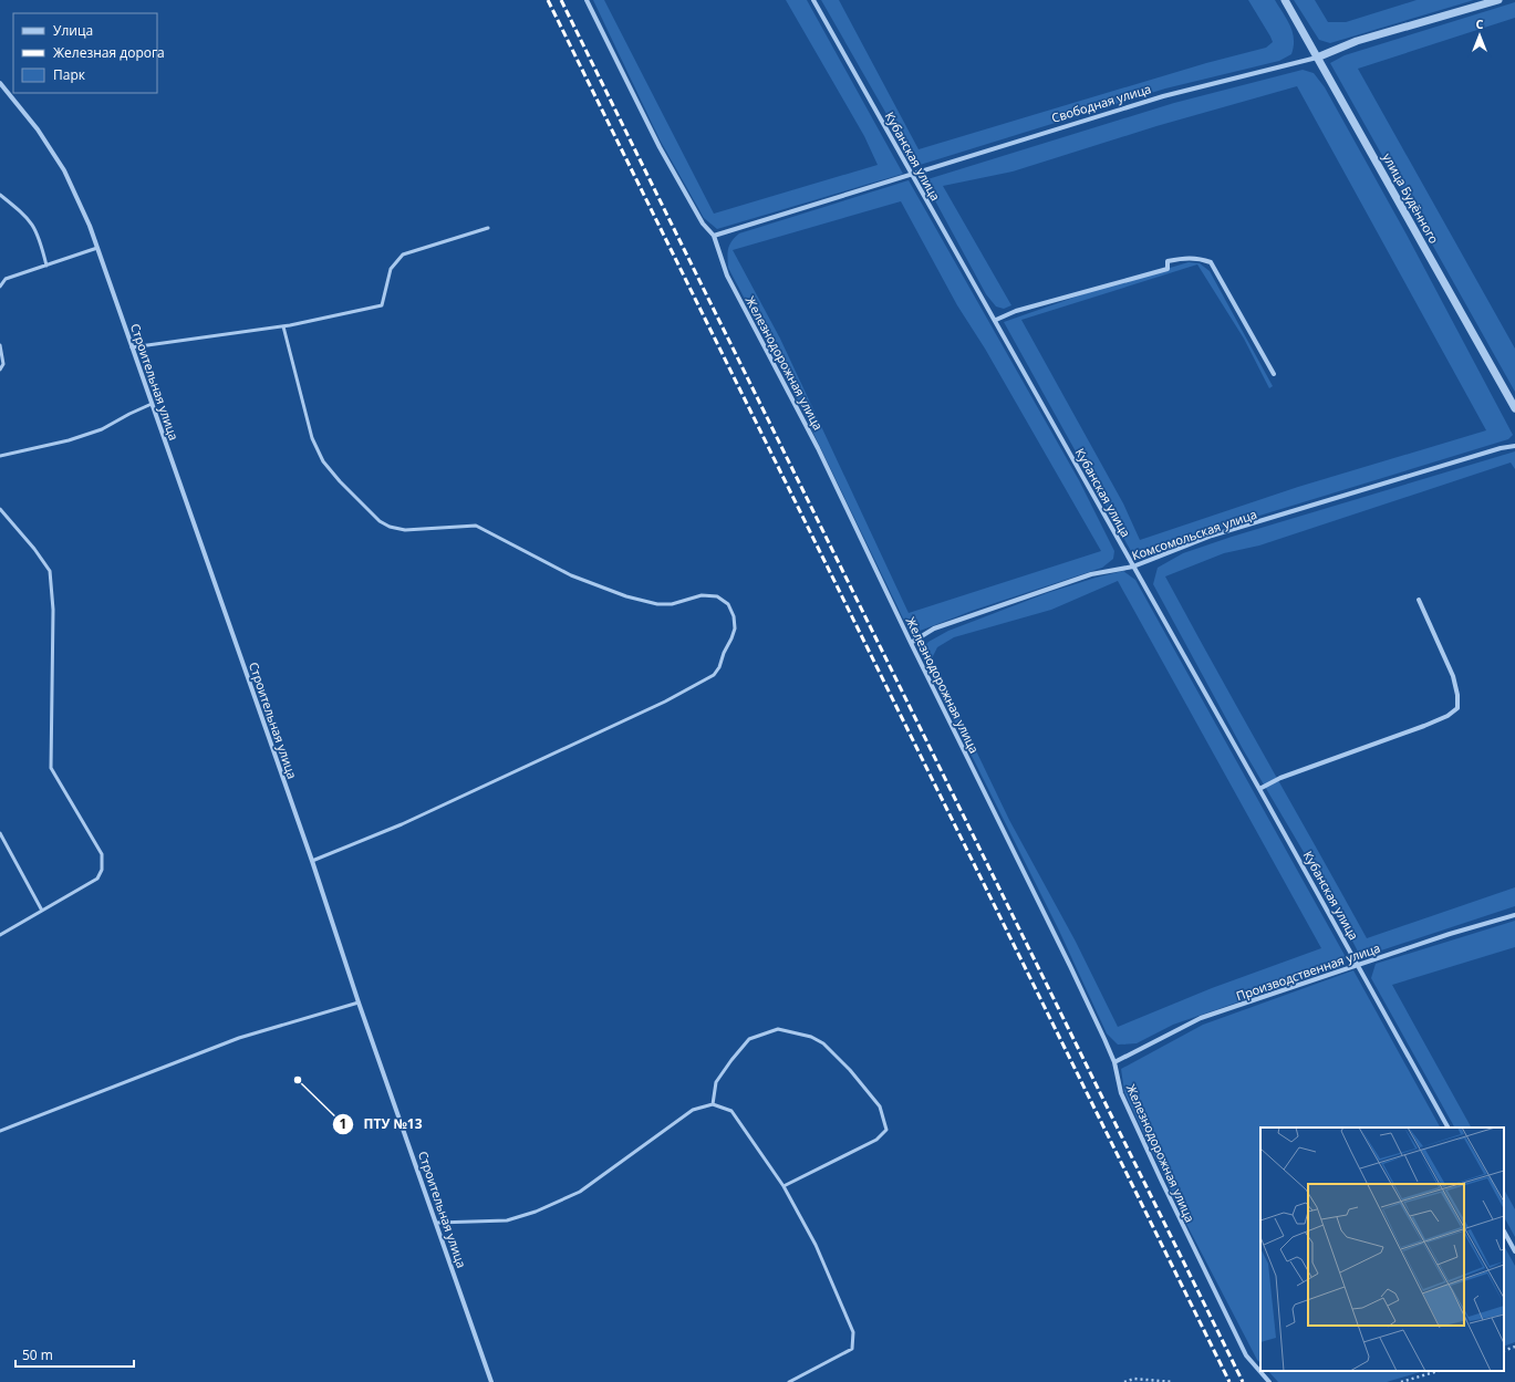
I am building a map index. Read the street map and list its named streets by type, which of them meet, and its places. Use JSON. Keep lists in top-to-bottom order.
{
  "streets": {
    "street": [
      "Свободная улица",
      "Кубанская улица",
      "улица Будённого",
      "Железнодорожная улица",
      "Строительная улица",
      "Комсомольская улица",
      "Производственная улица"
    ]
  },
  "crossings": [
    ["Свободная улица", "Кубанская улица"],
    ["Свободная улица", "улица Будённого"],
    ["Свободная улица", "Железнодорожная улица"],
    ["Кубанская улица", "Комсомольская улица"],
    ["Кубанская улица", "Производственная улица"],
    ["Железнодорожная улица", "Комсомольская улица"],
    ["Железнодорожная улица", "Производственная улица"]
  ],
  "places": ["ПТУ №13"],
  "legend": ["Улица", "Железная дорога", "Парк"],
  "scale_bar": "50 m",
  "north": "top"
}
